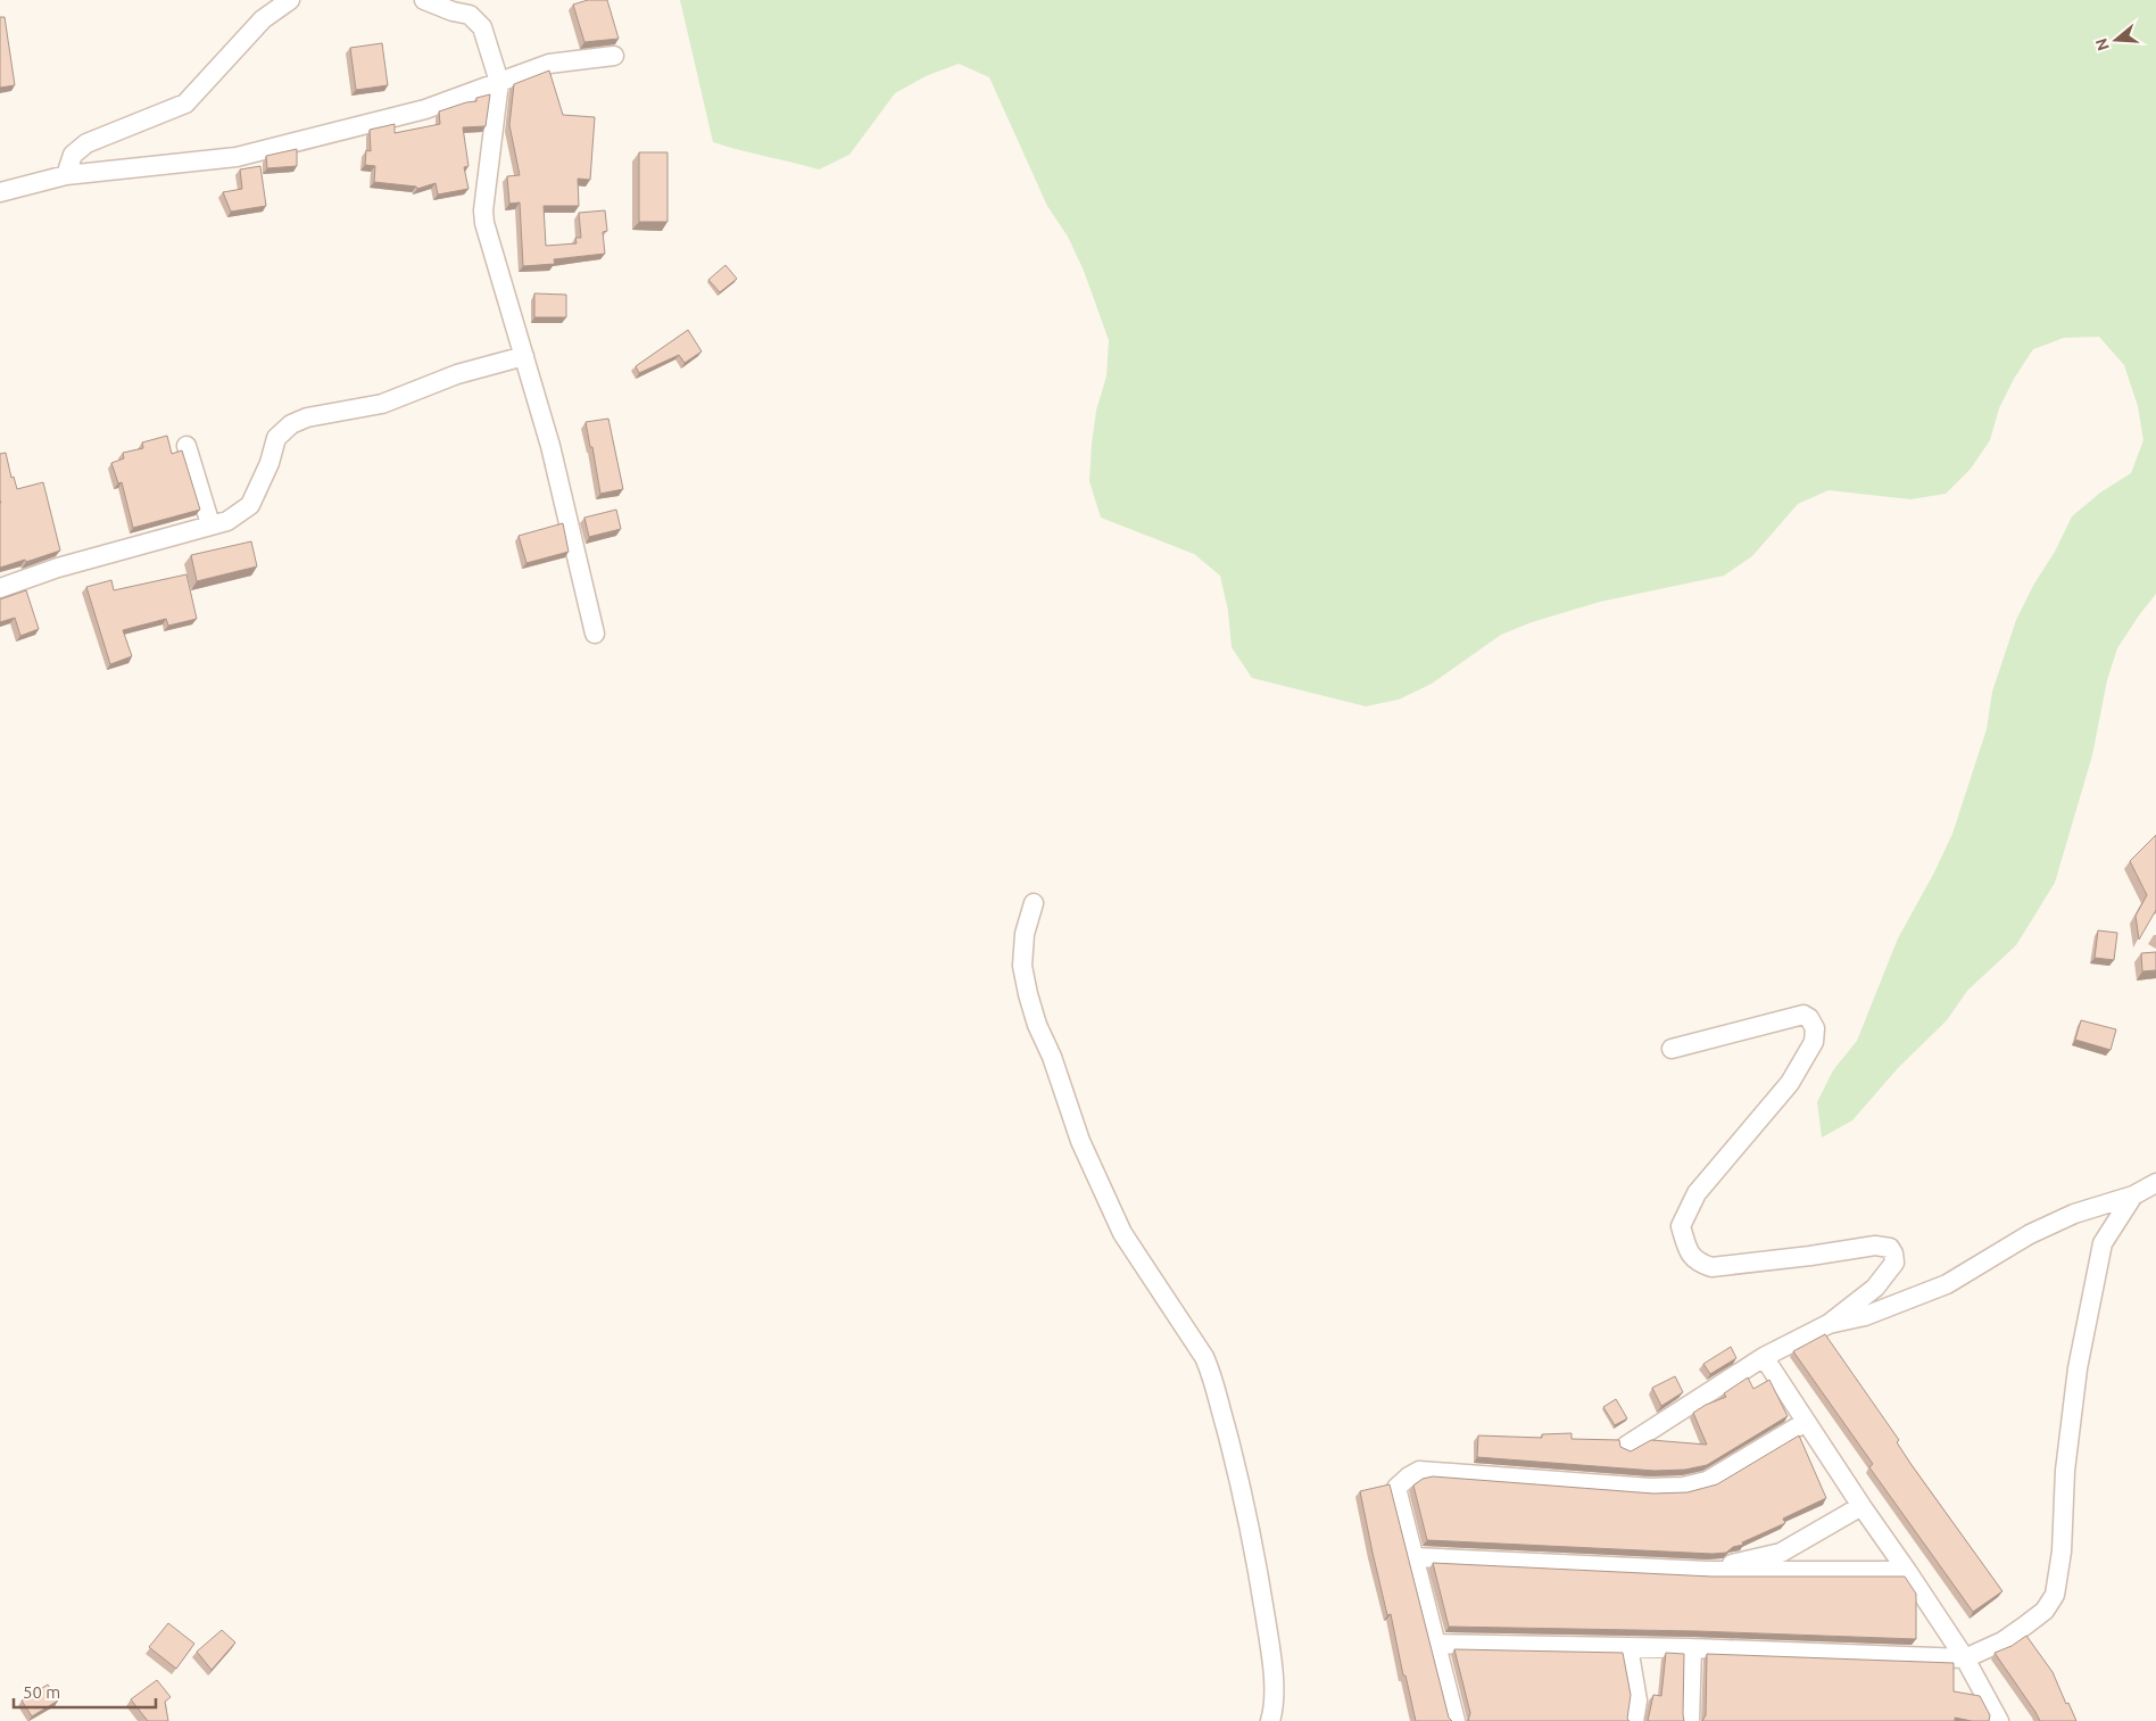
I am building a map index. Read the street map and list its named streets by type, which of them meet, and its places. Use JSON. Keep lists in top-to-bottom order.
{
  "scale_bar": "50 m",
  "north": "left"
}
